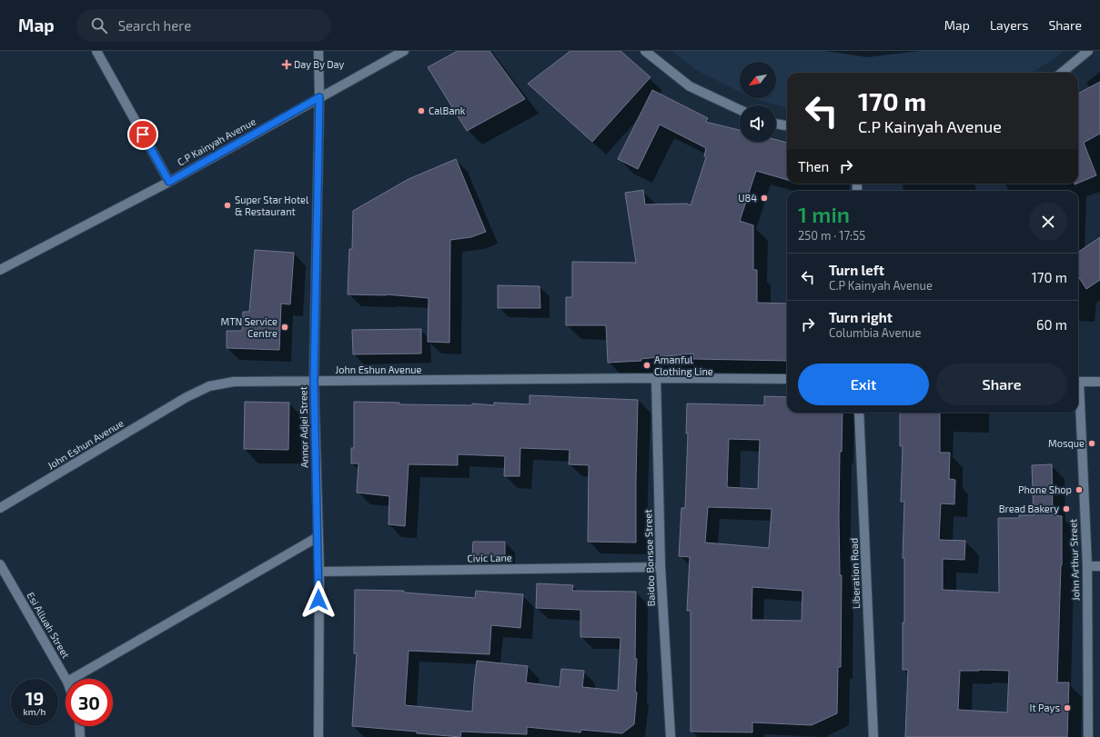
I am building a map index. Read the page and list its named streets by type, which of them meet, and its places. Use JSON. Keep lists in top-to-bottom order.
{
  "streets": {
    "street": [
      "C.P Kainyah Avenue",
      "John Eshun Avenue",
      "Annor Adjei Street",
      "Civic Lane",
      "Baidoo Bonsoe Street",
      "John Arthur Street",
      "Liberation Road",
      "Esi Alluah Street"
    ]
  },
  "crossings": [
    ["C.P Kainyah Avenue", "Annor Adjei Street"],
    ["John Eshun Avenue", "Annor Adjei Street"],
    ["John Eshun Avenue", "Baidoo Bonsoe Street"],
    ["Annor Adjei Street", "Civic Lane"],
    ["Civic Lane", "Baidoo Bonsoe Street"]
  ],
  "places": {
    "health": ["Day By Day"],
    "other": [
      "CalBank",
      "U84",
      "Super Star Hotel & Restaurant",
      "MTN Service Centre",
      "Amanful Clothing Line",
      "Mosque",
      "Phone Shop",
      "Bread Bakery",
      "It Pays"
    ]
  },
  "north": "bottom left",
  "page": {
    "header": "Map",
    "search": "Search here",
    "nav": ["Map", "Layers", "Share"],
    "turn": ["170 m", "C.P Kainyah Avenue"],
    "then": "Then",
    "heading": ["1 min", "250 m · 17:55"],
    "list": [
      {
        "name": "Turn left",
        "note": "C.P Kainyah Avenue",
        "value": "170 m"
      },
      {
        "name": "Turn right",
        "note": "Columbia Avenue",
        "value": "60 m"
      }
    ],
    "buttons": ["Exit", "Share"],
    "speed": "19 km/h",
    "limit": "30"
  }
}
